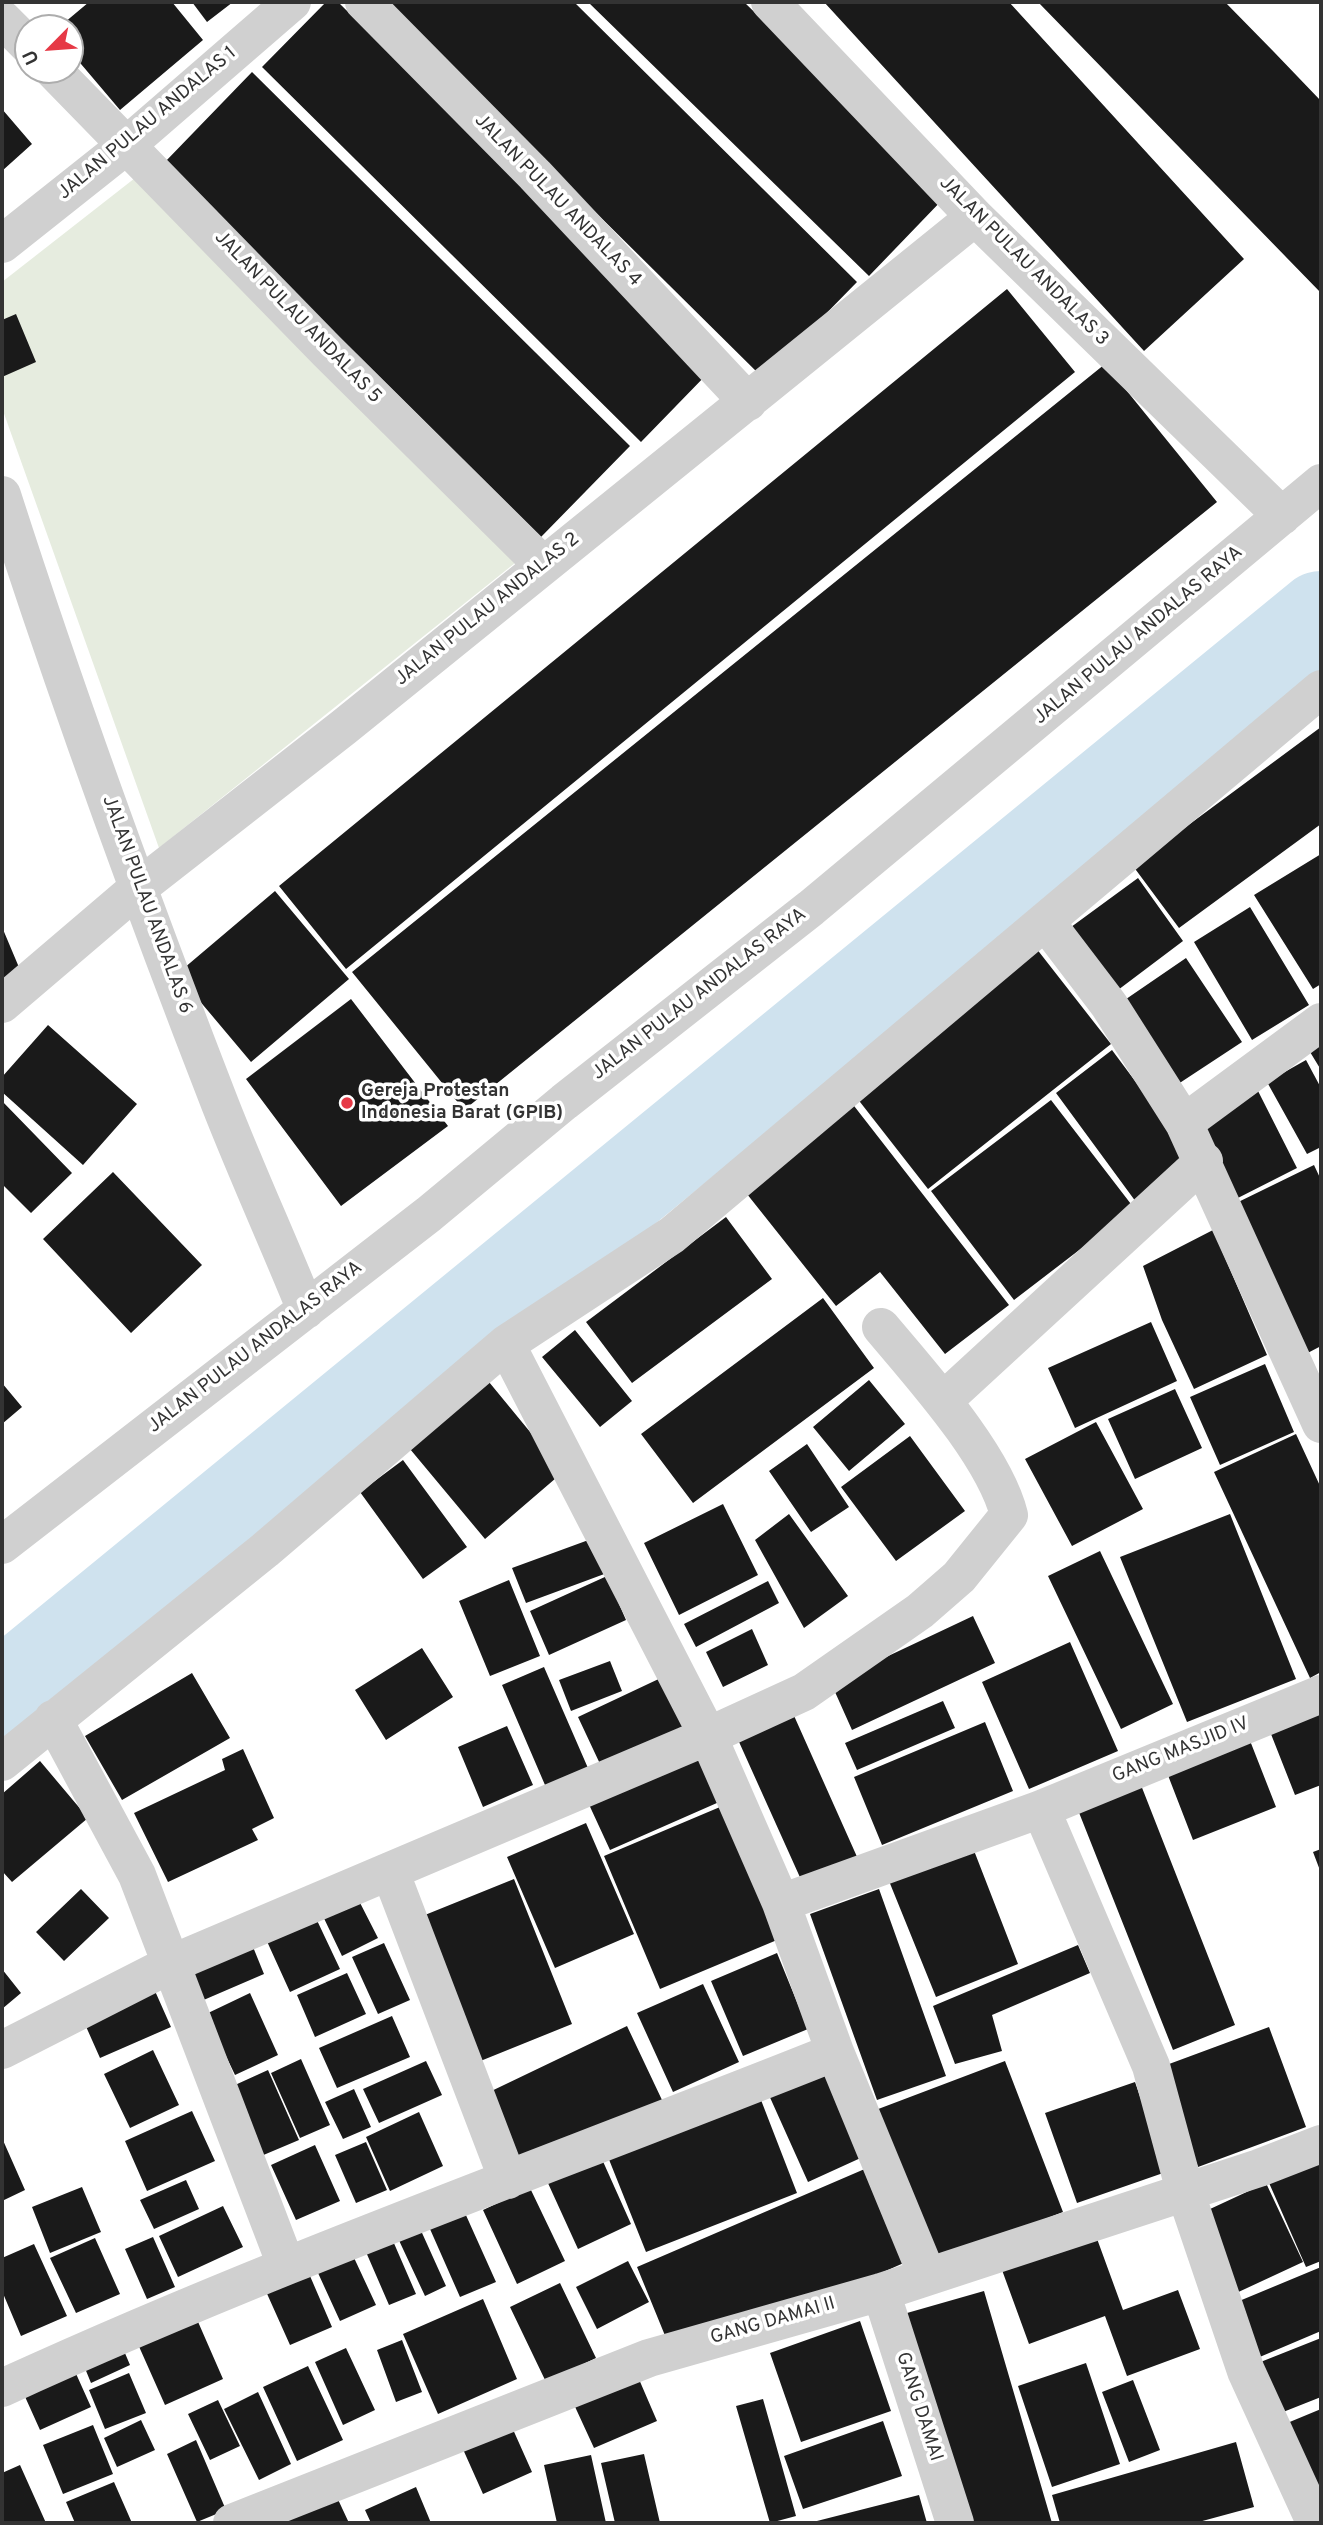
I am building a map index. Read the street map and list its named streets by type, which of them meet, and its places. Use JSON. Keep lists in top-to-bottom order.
{
  "streets": {
    "street": [
      "JALAN PULAU ANDALAS 1",
      "JALAN PULAU ANDALAS 4",
      "JALAN PULAU ANDALAS 3",
      "JALAN PULAU ANDALAS 5",
      "JALAN PULAU ANDALAS 2",
      "JALAN PULAU ANDALAS RAYA",
      "JALAN PULAU ANDALAS 6",
      "GANG MASJID IV",
      "GANG DAMAI II",
      "GANG DAMAI"
    ]
  },
  "crossings": [
    ["JALAN PULAU ANDALAS 1", "JALAN PULAU ANDALAS 5"],
    ["JALAN PULAU ANDALAS 4", "JALAN PULAU ANDALAS 2"],
    ["JALAN PULAU ANDALAS 3", "JALAN PULAU ANDALAS 2"],
    ["JALAN PULAU ANDALAS 3", "JALAN PULAU ANDALAS RAYA"],
    ["JALAN PULAU ANDALAS 5", "JALAN PULAU ANDALAS 2"],
    ["JALAN PULAU ANDALAS 2", "JALAN PULAU ANDALAS 6"],
    ["JALAN PULAU ANDALAS RAYA", "JALAN PULAU ANDALAS 6"],
    ["GANG DAMAI II", "GANG DAMAI"]
  ],
  "places": ["Gereja Protestan Indonesia Barat (GPIB)"],
  "north": "bottom left"
}
